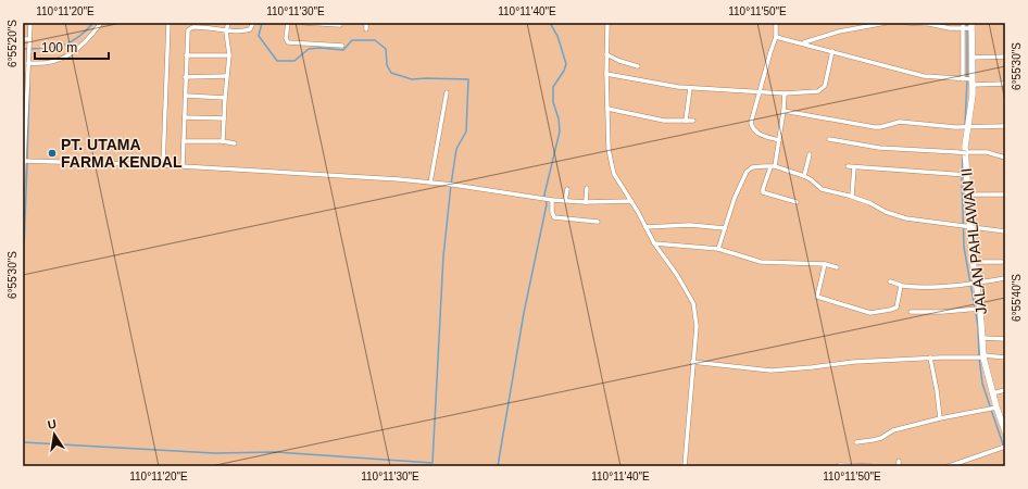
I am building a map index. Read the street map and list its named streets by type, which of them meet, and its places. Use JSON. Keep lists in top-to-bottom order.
{
  "streets": {
    "street": ["JALAN PAHLAWAN II"]
  },
  "places": ["PT. UTAMA FARMA KENDAL"],
  "scale_bar": "100 m",
  "north": "top",
  "coordinates": [
    "110°11'20\"E",
    "110°11'30\"E",
    "110°11'40\"E",
    "110°11'50\"E",
    "6°55'20\"S",
    "6°55'30\"S",
    "6°55'40\"S"
  ]
}
